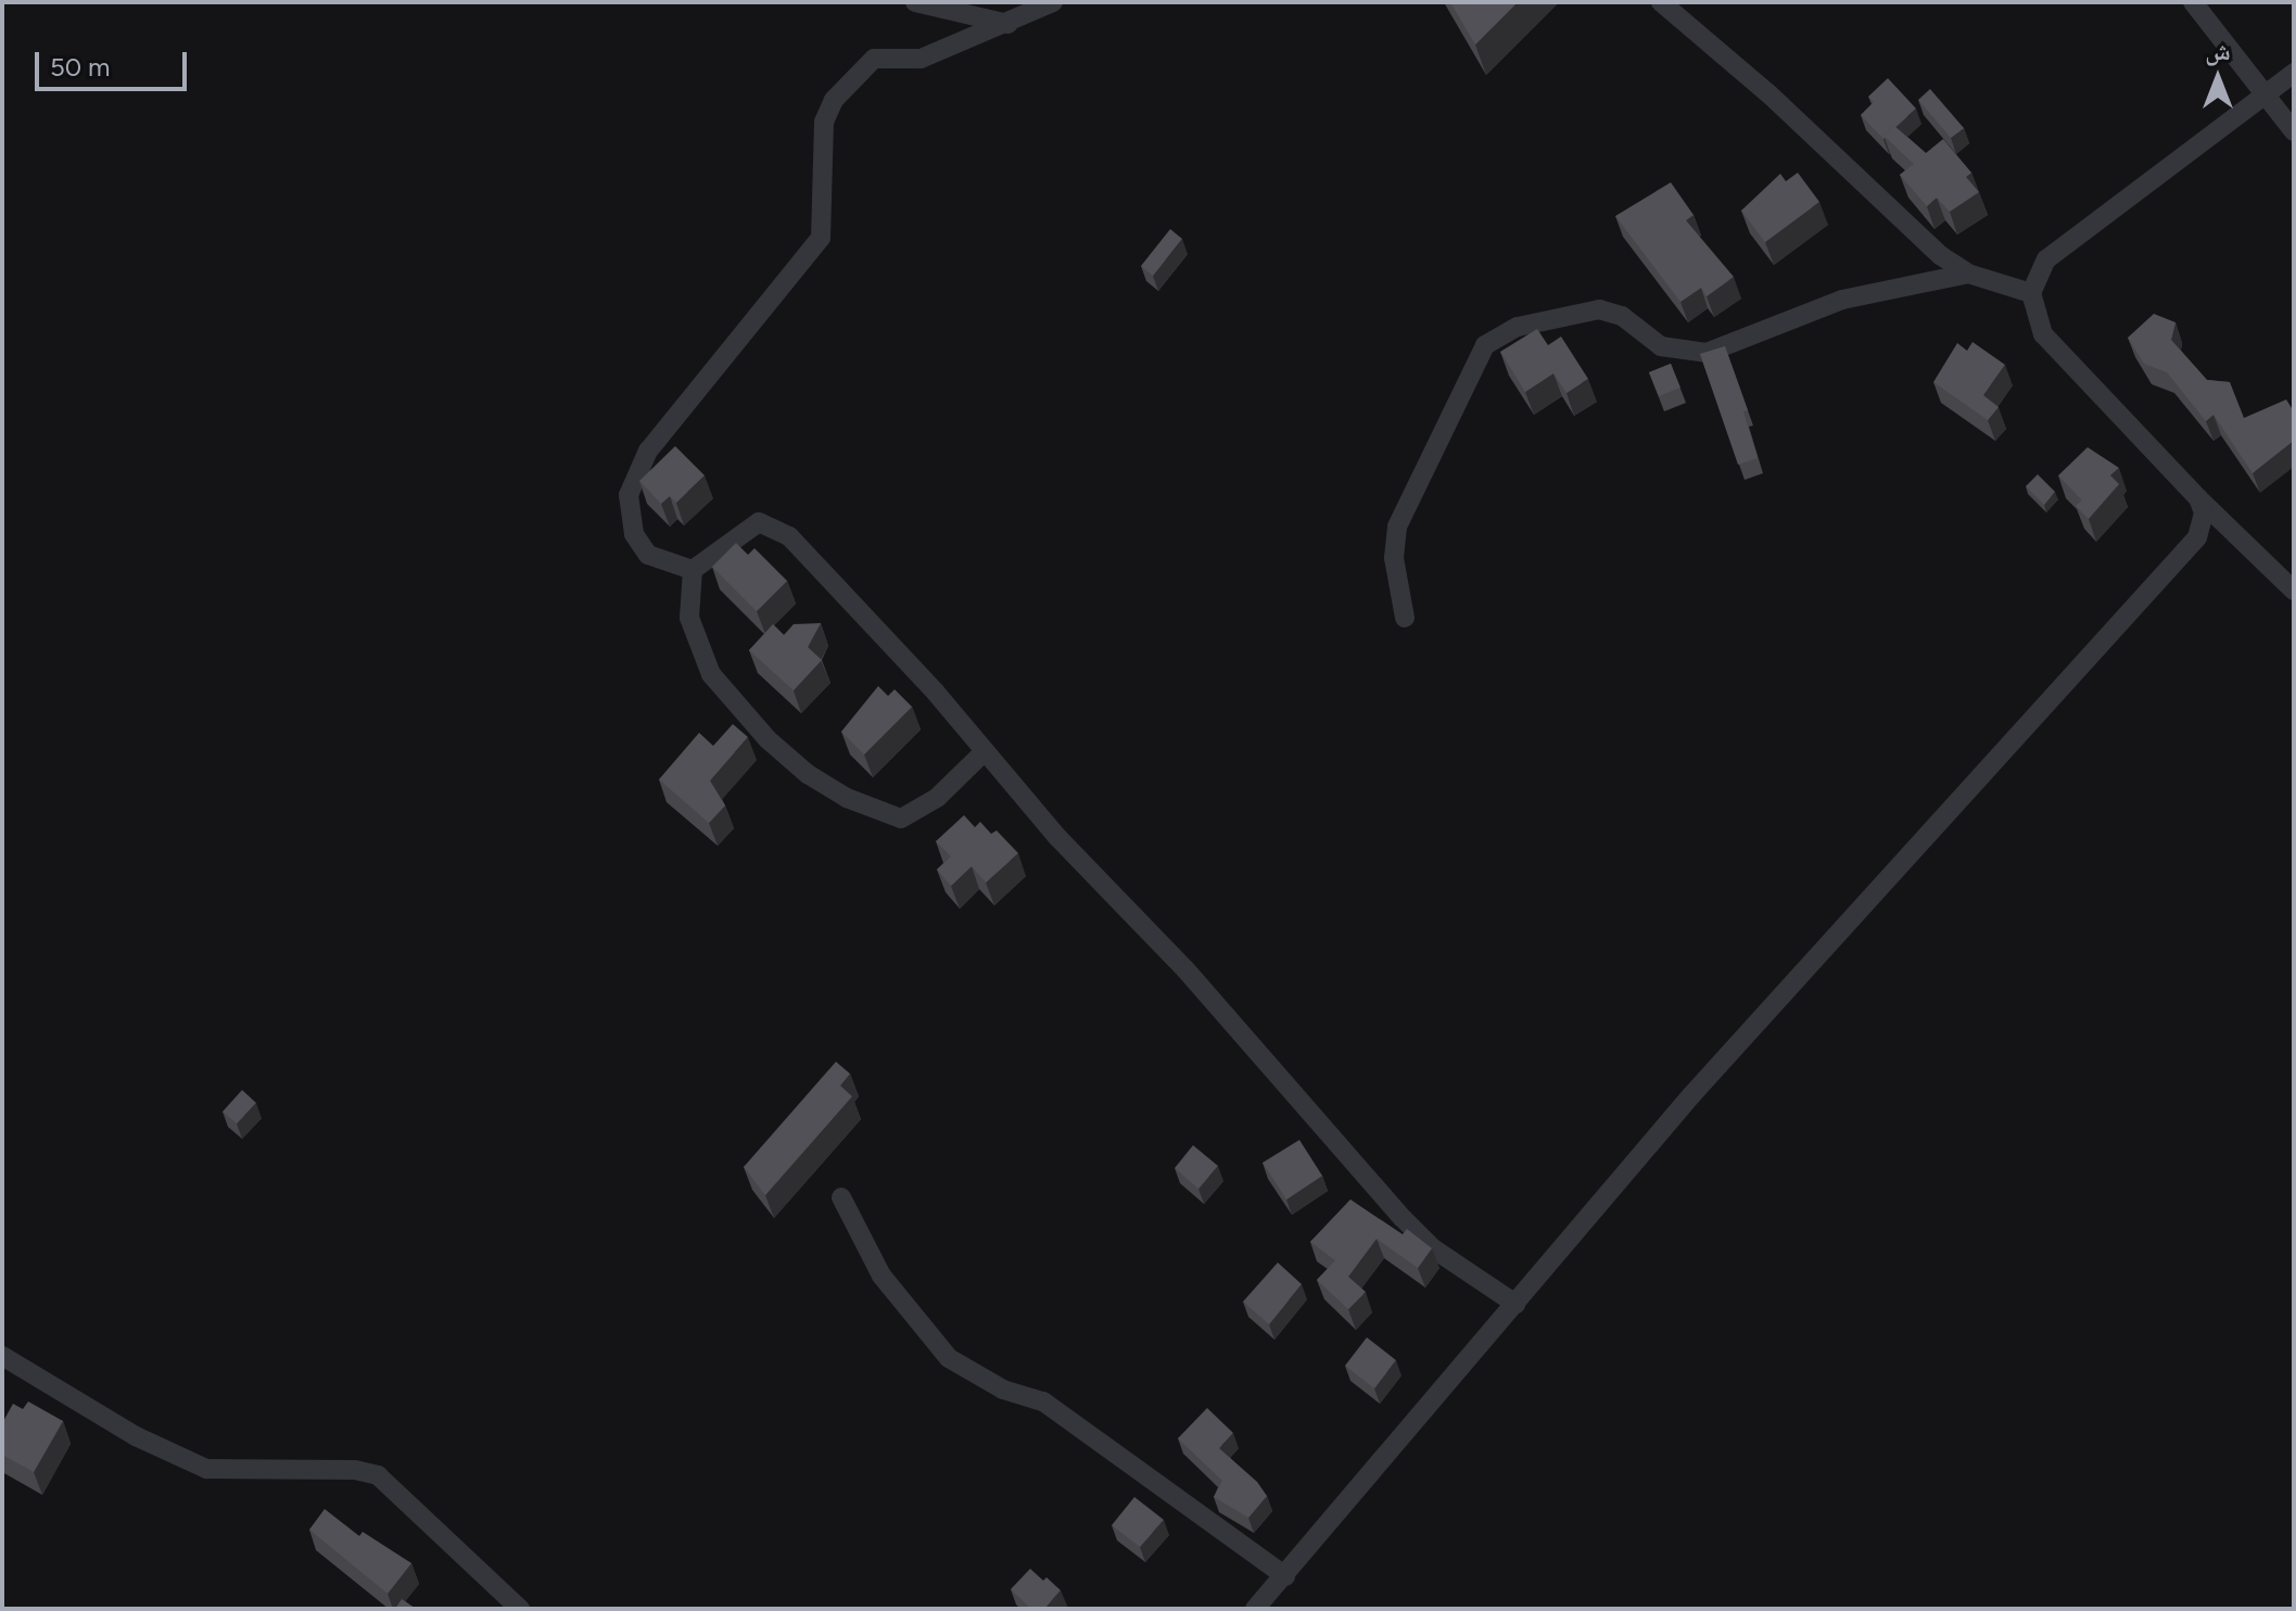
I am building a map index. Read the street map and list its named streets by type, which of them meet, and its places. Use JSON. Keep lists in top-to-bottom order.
{
  "scale_bar": "50 m",
  "north": "top"
}
